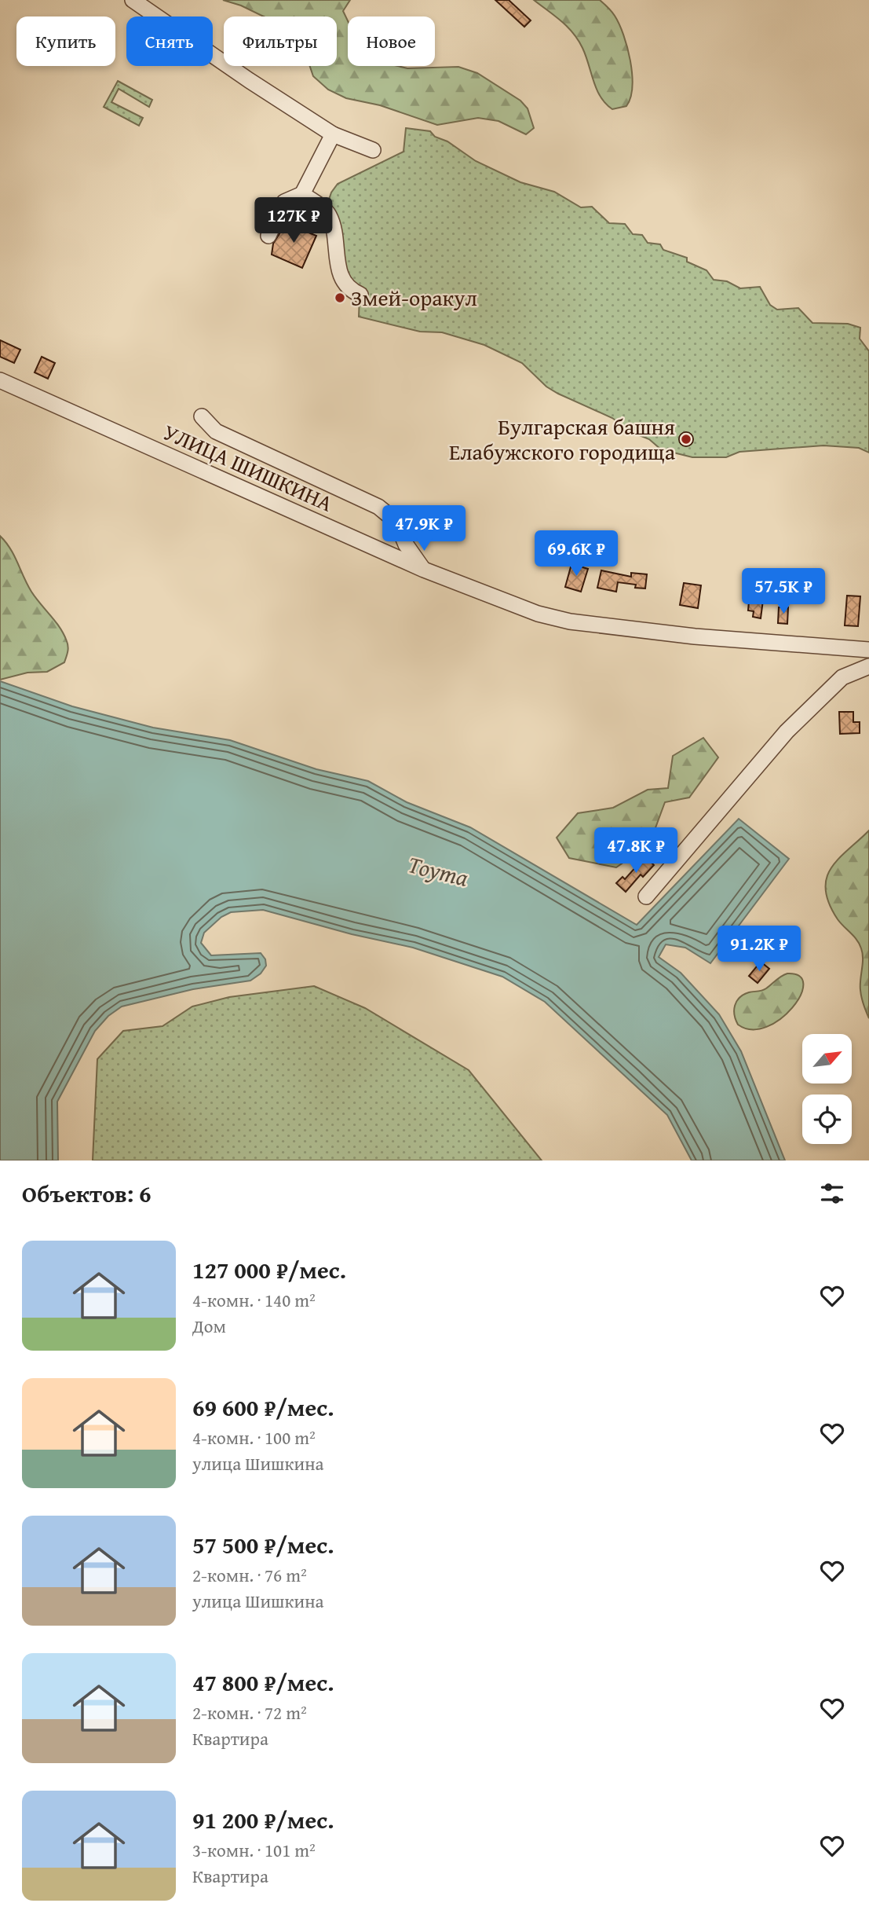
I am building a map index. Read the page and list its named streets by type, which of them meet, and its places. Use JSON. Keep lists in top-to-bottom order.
{
  "streets": {
    "street": ["УЛИЦА ШИШКИНА"]
  },
  "water": ["Toyma"],
  "places": ["Змей-оракул", "Булгарская башня Елабужского городища"],
  "north": "top right",
  "page": {
    "chip": [
      "Купить",
      "Снять",
      "Фильтры",
      "Новое"
    ],
    "price": [
      "127K ₽",
      "47.9K ₽",
      "69.6K ₽",
      "57.5K ₽",
      "47.8K ₽",
      "91.2K ₽"
    ],
    "heading": "Объектов: 6",
    "list": [
      {
        "name": "127 000 ₽/мес.",
        "note": "4-комн. · 140 m² · Дом"
      },
      {
        "name": "69 600 ₽/мес.",
        "note": "4-комн. · 100 m² · улица Шишкина"
      },
      {
        "name": "57 500 ₽/мес.",
        "note": "2-комн. · 76 m² · улица Шишкина"
      },
      {
        "name": "47 800 ₽/мес.",
        "note": "2-комн. · 72 m² · Квартира"
      },
      {
        "name": "91 200 ₽/мес.",
        "note": "3-комн. · 101 m² · Квартира"
      }
    ]
  }
}
